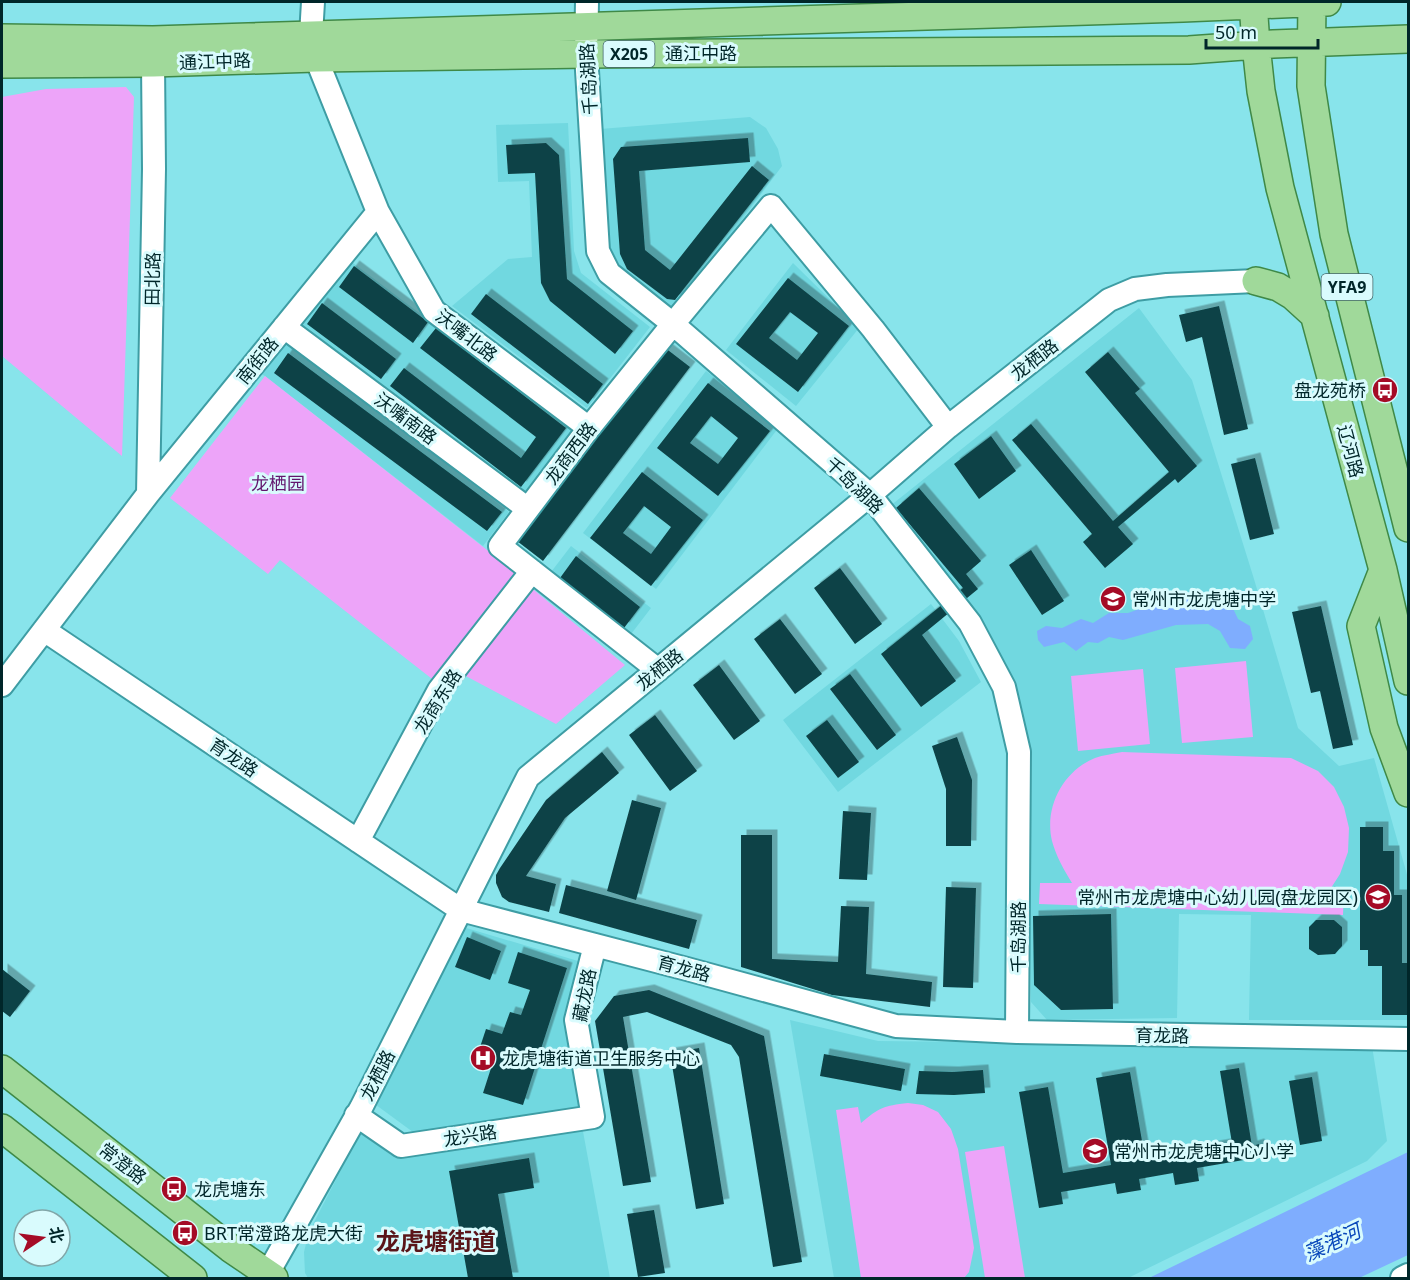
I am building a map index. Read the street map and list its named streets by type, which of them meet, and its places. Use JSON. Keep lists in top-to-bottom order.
{
  "streets": {
    "main road": [
      "通江中路",
      "X205",
      "YFA9",
      "辽河路",
      "常澄路"
    ],
    "street": [
      "千岛湖路",
      "田北路",
      "沃嘴北路",
      "龙栖路",
      "南街路",
      "沃嘴南路",
      "龙商西路",
      "龙商东路",
      "育龙路",
      "藏龙路",
      "龙兴路"
    ]
  },
  "crossings": [
    ["通江中路", "千岛湖路"],
    ["通江中路", "田北路"],
    ["通江中路", "YFA9"],
    ["通江中路", "辽河路"],
    ["千岛湖路", "龙栖路"],
    ["千岛湖路", "龙商西路"],
    ["千岛湖路", "育龙路"],
    ["田北路", "南街路"],
    ["YFA9", "辽河路"],
    ["沃嘴北路", "南街路"],
    ["沃嘴北路", "龙商西路"],
    ["龙栖路", "龙商西路"],
    ["龙栖路", "育龙路"],
    ["龙栖路", "龙兴路"],
    ["龙栖路", "常澄路"],
    ["南街路", "沃嘴南路"],
    ["南街路", "育龙路"],
    ["沃嘴南路", "龙商西路"],
    ["龙商西路", "龙商东路"],
    ["龙商东路", "育龙路"],
    ["育龙路", "藏龙路"],
    ["藏龙路", "龙兴路"]
  ],
  "districts": ["龙虎塘街道"],
  "water": ["藻港河"],
  "parks": ["龙栖园"],
  "places": {
    "bus stop": ["盘龙苑桥", "龙虎塘东", "BRT常澄路龙虎大街"],
    "school or university": ["常州市龙虎塘中学", "常州市龙虎塘中心幼儿园(盘龙园区)", "常州市龙虎塘中心小学"],
    "hospital": ["龙虎塘街道卫生服务中心"]
  },
  "scale_bar": "50 m",
  "north": "right"
}
